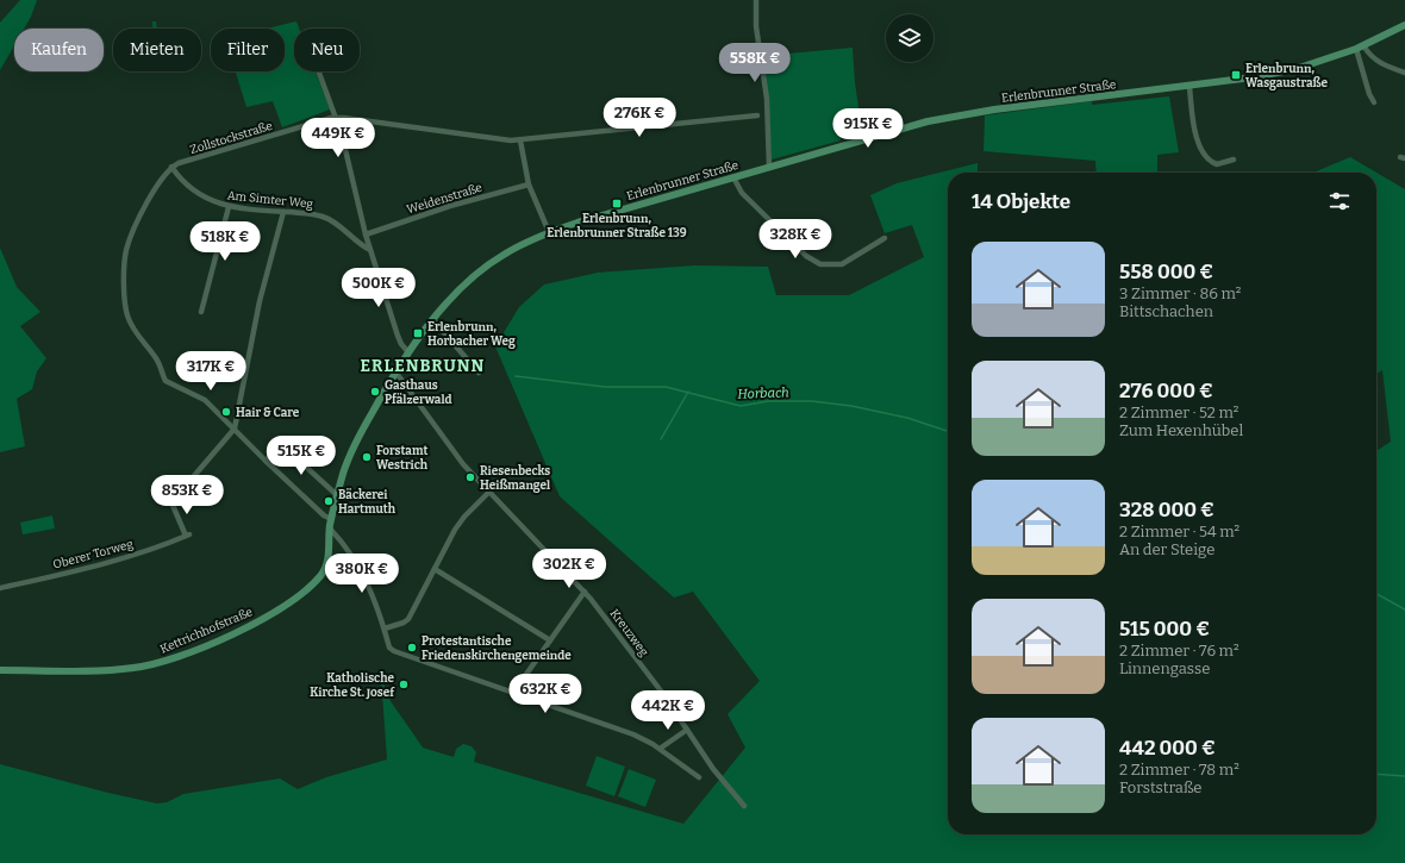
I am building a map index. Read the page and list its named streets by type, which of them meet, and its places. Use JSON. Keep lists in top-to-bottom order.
{
  "streets": {
    "street": [
      "Erlenbrunner Straße",
      "Zollstockstraße",
      "Weidenstraße",
      "Am Simter Weg",
      "Oberer Torweg",
      "Kettrichhofstraße",
      "Kreuzweg"
    ]
  },
  "crossings": [
    ["Erlenbrunner Straße", "Kettrichhofstraße"],
    ["Erlenbrunner Straße", "Kreuzweg"],
    ["Zollstockstraße", "Am Simter Weg"]
  ],
  "districts": ["ERLENBRUNN"],
  "water": ["Horbach"],
  "places": {
    "transit": ["Erlenbrunn, Wasgaustraße", "Erlenbrunn, Erlenbrunner Straße 139", "Erlenbrunn, Horbacher Weg"],
    "other": [
      "Gasthaus Pfälzerwald",
      "Hair & Care",
      "Forstamt Westrich",
      "Riesenbecks Heißmangel",
      "Bäckerei Hartmuth",
      "Protestantische Friedenskirchengemeinde",
      "Katholische Kirche St. Josef"
    ]
  },
  "page": {
    "chip": [
      "Kaufen",
      "Mieten",
      "Filter",
      "Neu"
    ],
    "price": [
      "558K €",
      "276K €",
      "915K €",
      "449K €",
      "328K €",
      "518K €",
      "500K €",
      "317K €",
      "515K €",
      "853K €",
      "302K €",
      "380K €",
      "632K €",
      "442K €"
    ],
    "heading": "14 Objekte",
    "list": [
      {
        "name": "558 000 €",
        "note": "3 Zimmer · 86 m² · Bittschachen"
      },
      {
        "name": "276 000 €",
        "note": "2 Zimmer · 52 m² · Zum Hexenhübel"
      },
      {
        "name": "328 000 €",
        "note": "2 Zimmer · 54 m² · An der Steige"
      },
      {
        "name": "515 000 €",
        "note": "2 Zimmer · 76 m² · Linnengasse"
      },
      {
        "name": "442 000 €",
        "note": "2 Zimmer · 78 m² · Forststraße"
      }
    ]
  }
}
